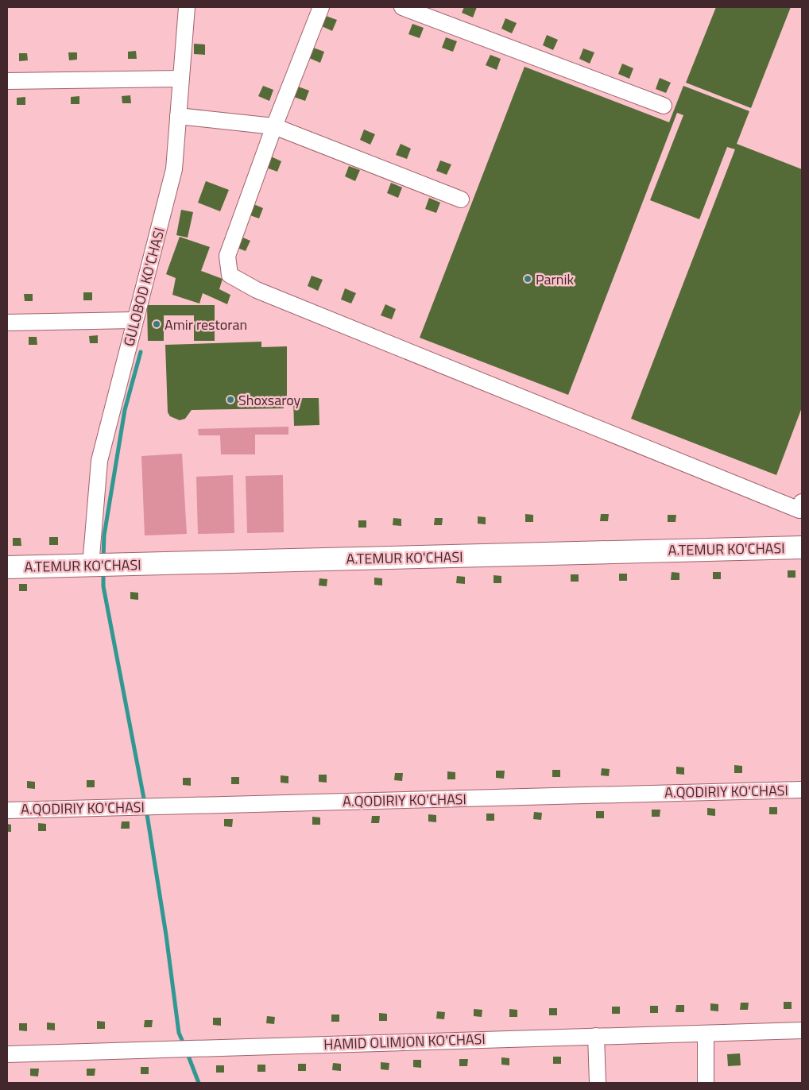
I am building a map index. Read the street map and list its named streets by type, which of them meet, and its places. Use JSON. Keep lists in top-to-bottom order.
{
  "streets": {
    "main road": ["A.TEMUR KO'CHASI"],
    "street": ["GULOBOD KO'CHASI", "A.QODIRIY KO'CHASI", "HAMID OLIMJON KO'CHASI"]
  },
  "crossings": [
    ["GULOBOD KO'CHASI", "A.TEMUR KO'CHASI"]
  ],
  "places": ["Parnik", "Amir restoran", "Shoxsaroy"]
}
